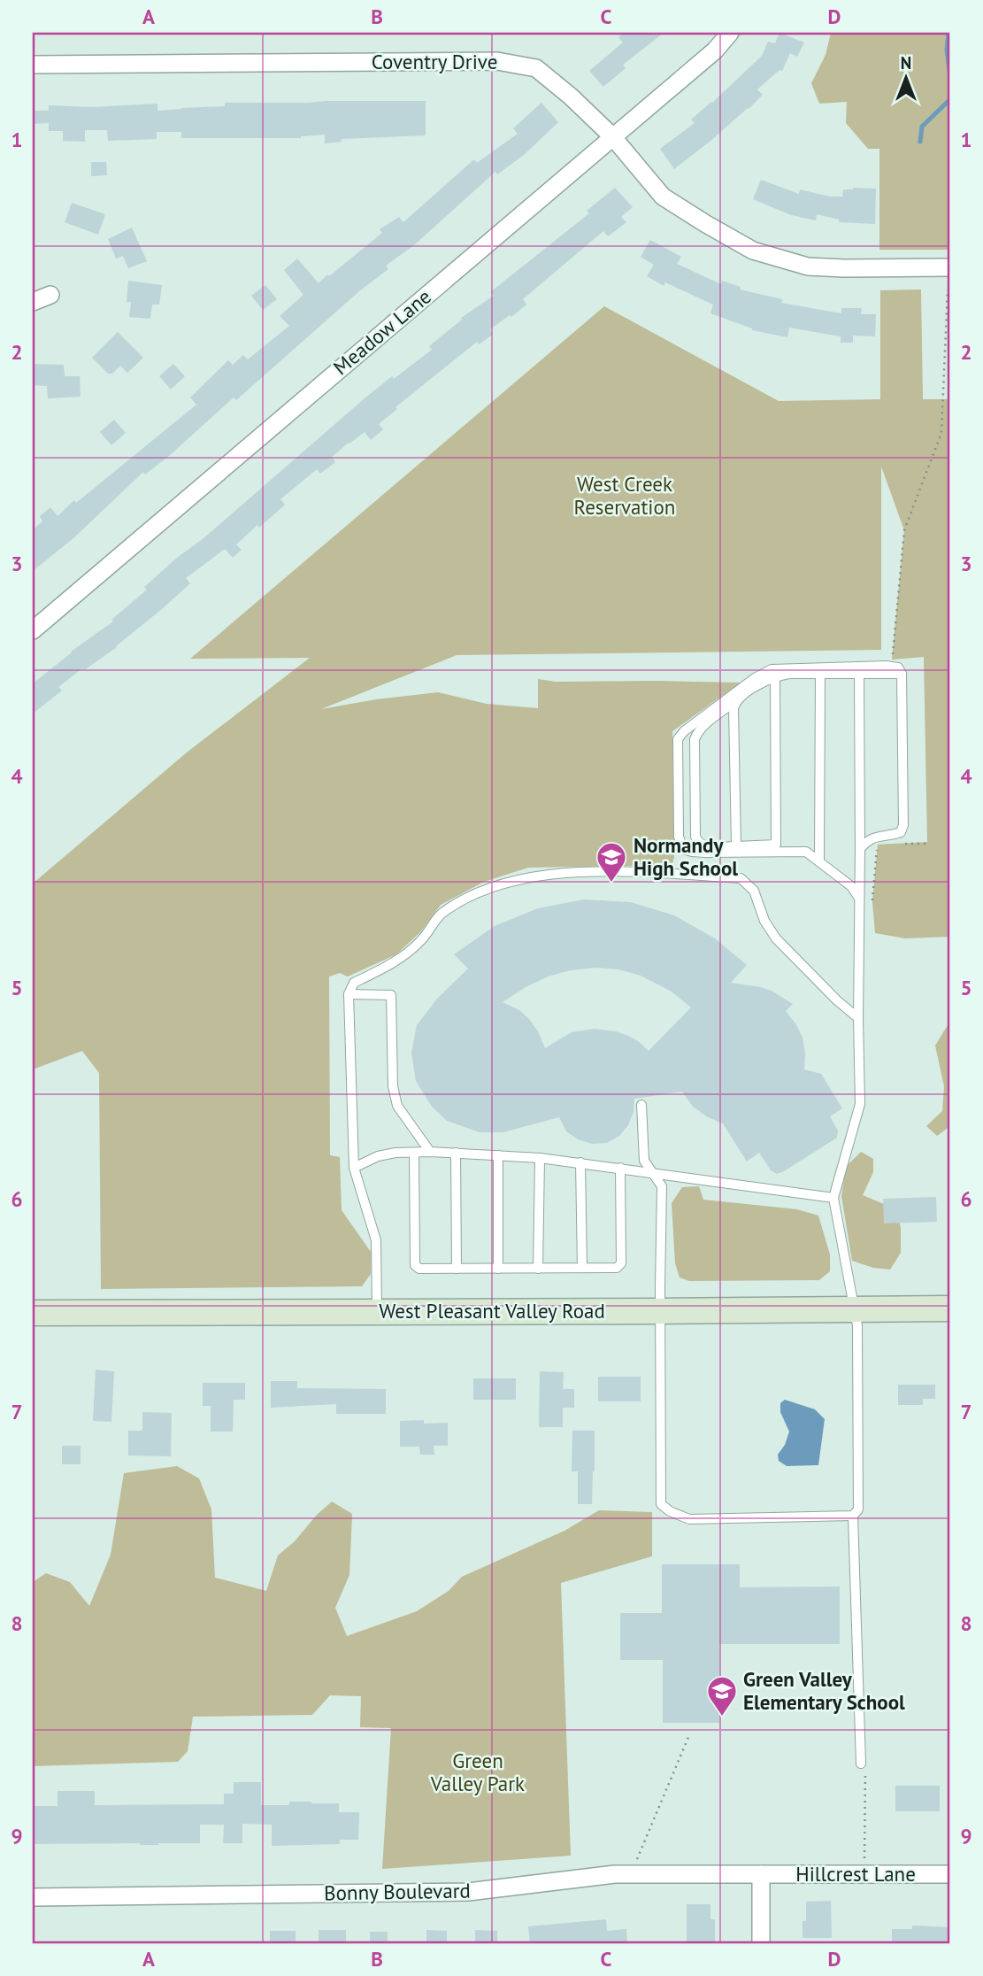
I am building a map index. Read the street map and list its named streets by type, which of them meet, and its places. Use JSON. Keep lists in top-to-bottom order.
{
  "streets": {
    "main road": ["West Pleasant Valley Road"],
    "street": [
      "Coventry Drive",
      "Meadow Lane",
      "Hillcrest Lane",
      "Bonny Boulevard"
    ]
  },
  "crossings": [
    ["Coventry Drive", "Meadow Lane"],
    ["Hillcrest Lane", "Bonny Boulevard"]
  ],
  "parks": ["West Creek Reservation", "Green Valley Park"],
  "places": {
    "school or university": ["Normandy High School", "Green Valley Elementary School"]
  },
  "north": "top",
  "grid": {
    "columns": [
      "A",
      "B",
      "C",
      "D"
    ],
    "rows": [
      "1",
      "2",
      "3",
      "4",
      "5",
      "6",
      "7",
      "8",
      "9"
    ]
  }
}
